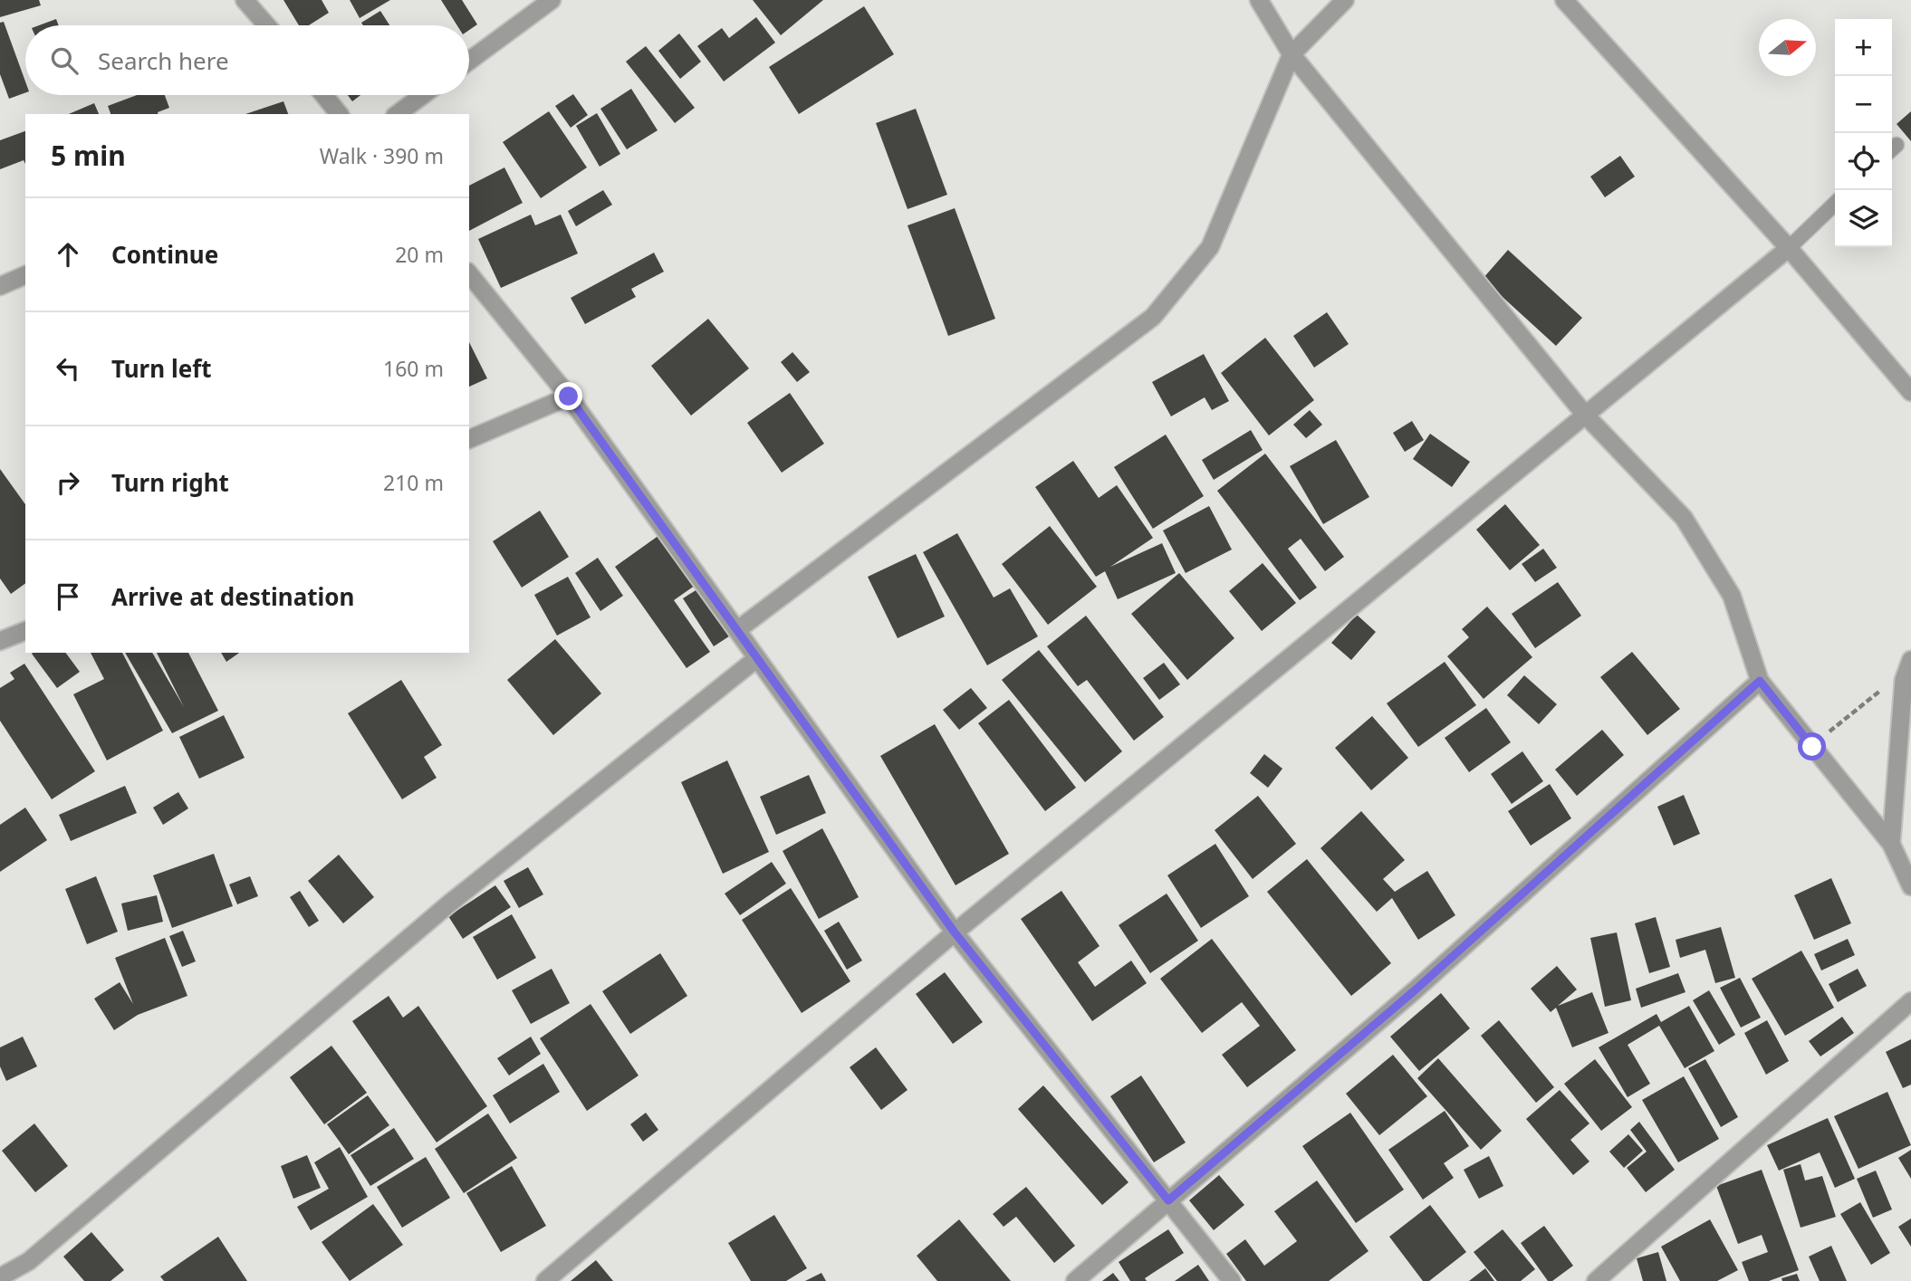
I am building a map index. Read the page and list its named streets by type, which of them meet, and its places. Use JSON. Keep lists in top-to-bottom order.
{
  "north": "right",
  "page": {
    "map_buttons": ["+", "−"],
    "search": "Search here",
    "heading": ["5 min", "Walk · 390 m"],
    "list": [
      ["Continue", "20 m"],
      ["Turn left", "160 m"],
      ["Turn right", "210 m"],
      "Arrive at destination"
    ]
  }
}
